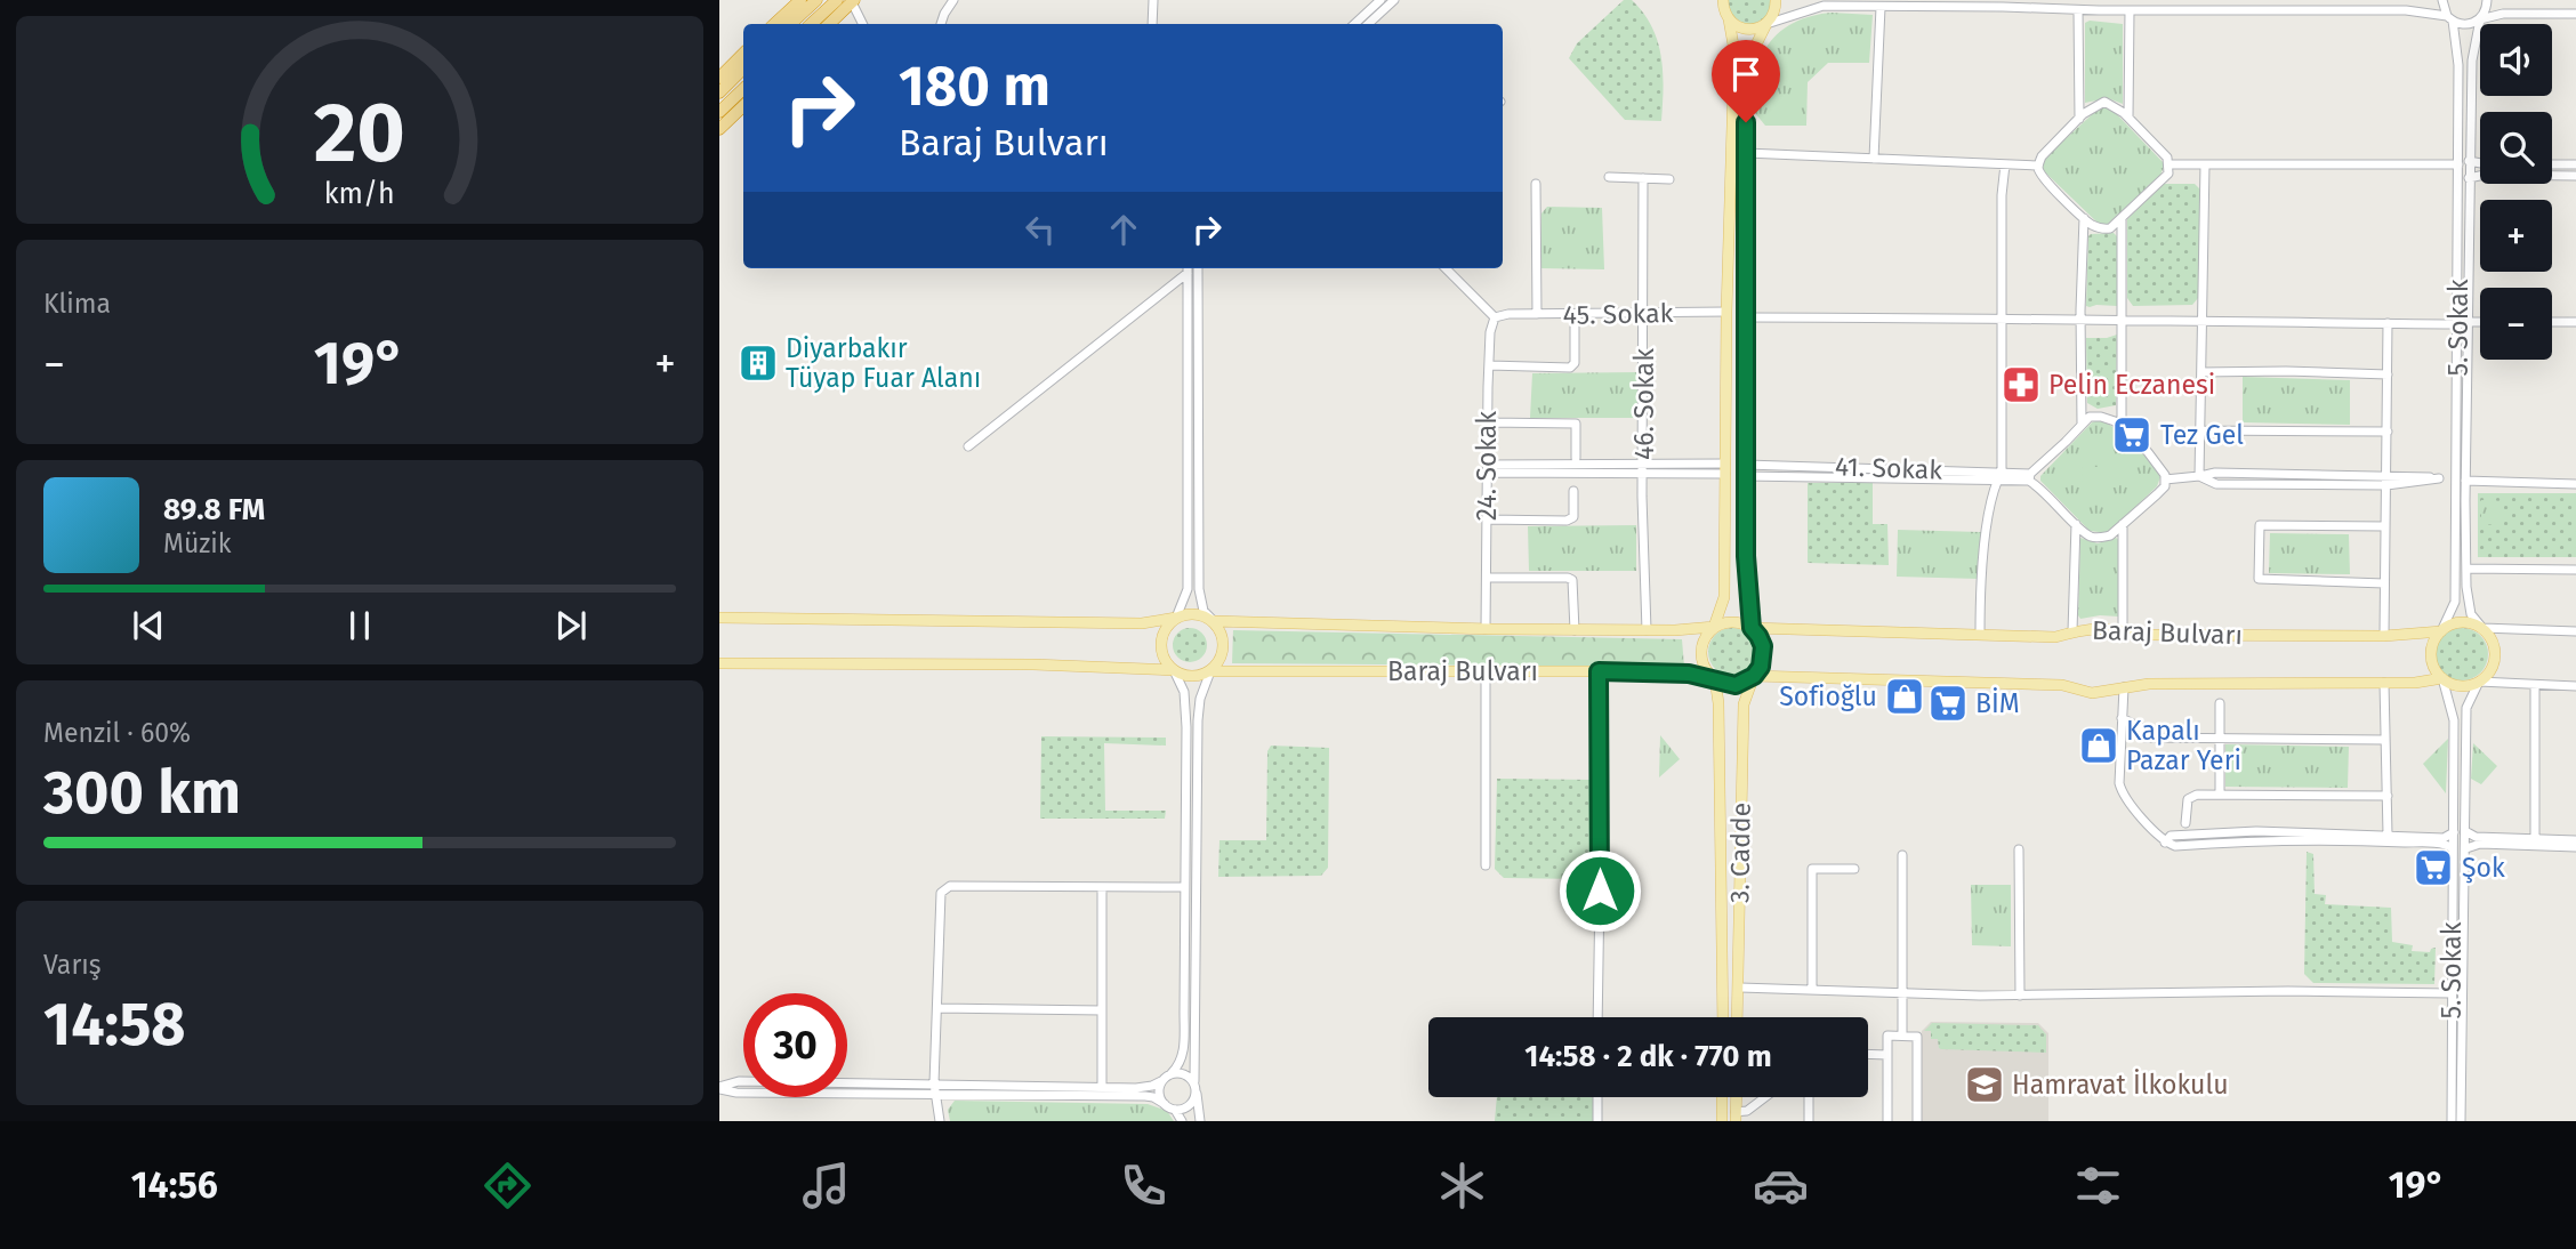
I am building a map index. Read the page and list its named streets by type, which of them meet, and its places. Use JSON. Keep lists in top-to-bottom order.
{
  "streets": {
    "main road": ["Baraj Bulvarı", "3. Cadde"],
    "street": [
      "45. Sokak",
      "5. Sokak",
      "46. Sokak",
      "24. Sokak",
      "41. Sokak"
    ]
  },
  "crossings": [
    ["45. Sokak", "46. Sokak"],
    ["45. Sokak", "24. Sokak"],
    ["5. Sokak", "Baraj Bulvarı"],
    ["46. Sokak", "Baraj Bulvarı"],
    ["24. Sokak", "Baraj Bulvarı"],
    ["Baraj Bulvarı", "3. Cadde"]
  ],
  "places": {
    "building": ["Diyarbakır Tüyap Fuar Alanı"],
    "pharmacy": ["Pelin Eczanesi"],
    "supermarket": ["Tez Gel", "BİM", "Şok"],
    "shop": ["Sofioğlu", "Kapalı Pazar Yeri"],
    "school or university": ["Hamravat İlkokulu"]
  },
  "page": {
    "map_buttons": ["+", "−"],
    "turn": ["180 m", "Baraj Bulvarı"],
    "tile": [
      "Klima",
      ["Menzil · 60%", "300 km"],
      ["Varış", "14:58"]
    ],
    "heat": ["−", "19°", "+"],
    "song": ["89.8 FM", "Müzik"],
    "limit": "30",
    "trip": "14:58 · 2 dk · 770 m",
    "tabs": ["14:56", "19°"],
    "gauge": ["20", "km/h"]
  }
}
